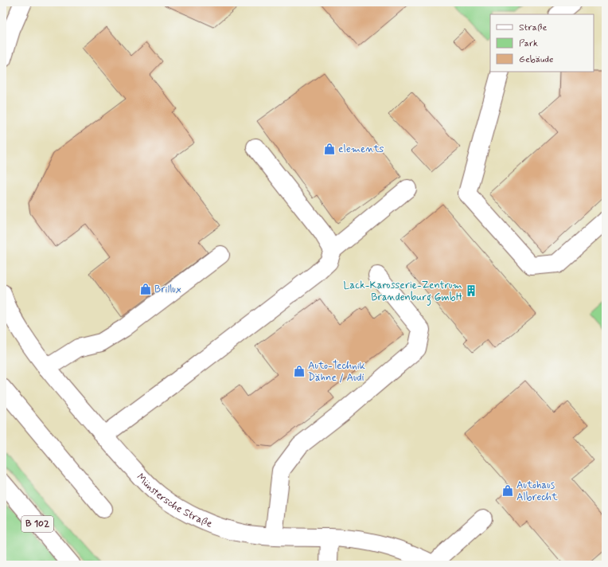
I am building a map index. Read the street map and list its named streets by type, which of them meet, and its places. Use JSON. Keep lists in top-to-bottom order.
{
  "streets": {
    "street": ["Münstersche Straße", "B 102"]
  },
  "places": {
    "shop": [
      "elements",
      "Brillux",
      "Auto-Technik Dähne / Audi",
      "Autohaus Albrecht"
    ],
    "building": ["Lack-Karosserie-Zentrum Brandenburg GmbH"]
  },
  "legend": ["Straße", "Park", "Gebäude"]
}
